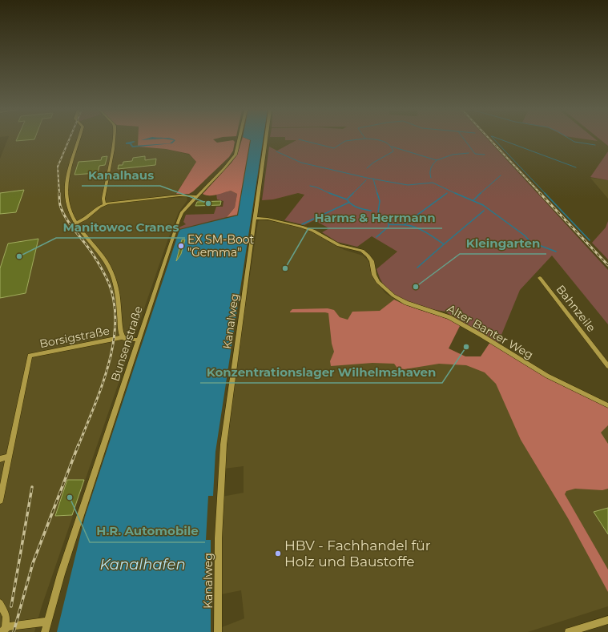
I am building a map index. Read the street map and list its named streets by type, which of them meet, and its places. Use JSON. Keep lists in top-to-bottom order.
{
  "streets": {
    "street": [
      "Bahnzeile",
      "Kanalweg",
      "Alter Banter Weg",
      "Borsigstraße",
      "Bunsenstraße"
    ]
  },
  "crossings": [
    ["Kanalweg", "Alter Banter Weg"]
  ],
  "water": ["Kanalhafen"],
  "places": [
    "Kanalhaus",
    "EX SM-Boot \"Gemma\"",
    "Manitowoc Cranes",
    "Harms & Herrmann",
    "Kleingarten",
    "Konzentrationslager Wilhelmshaven",
    "H.R. Automobile",
    "HBV - Fachhandel für Holz und Baustoffe"
  ]
}
